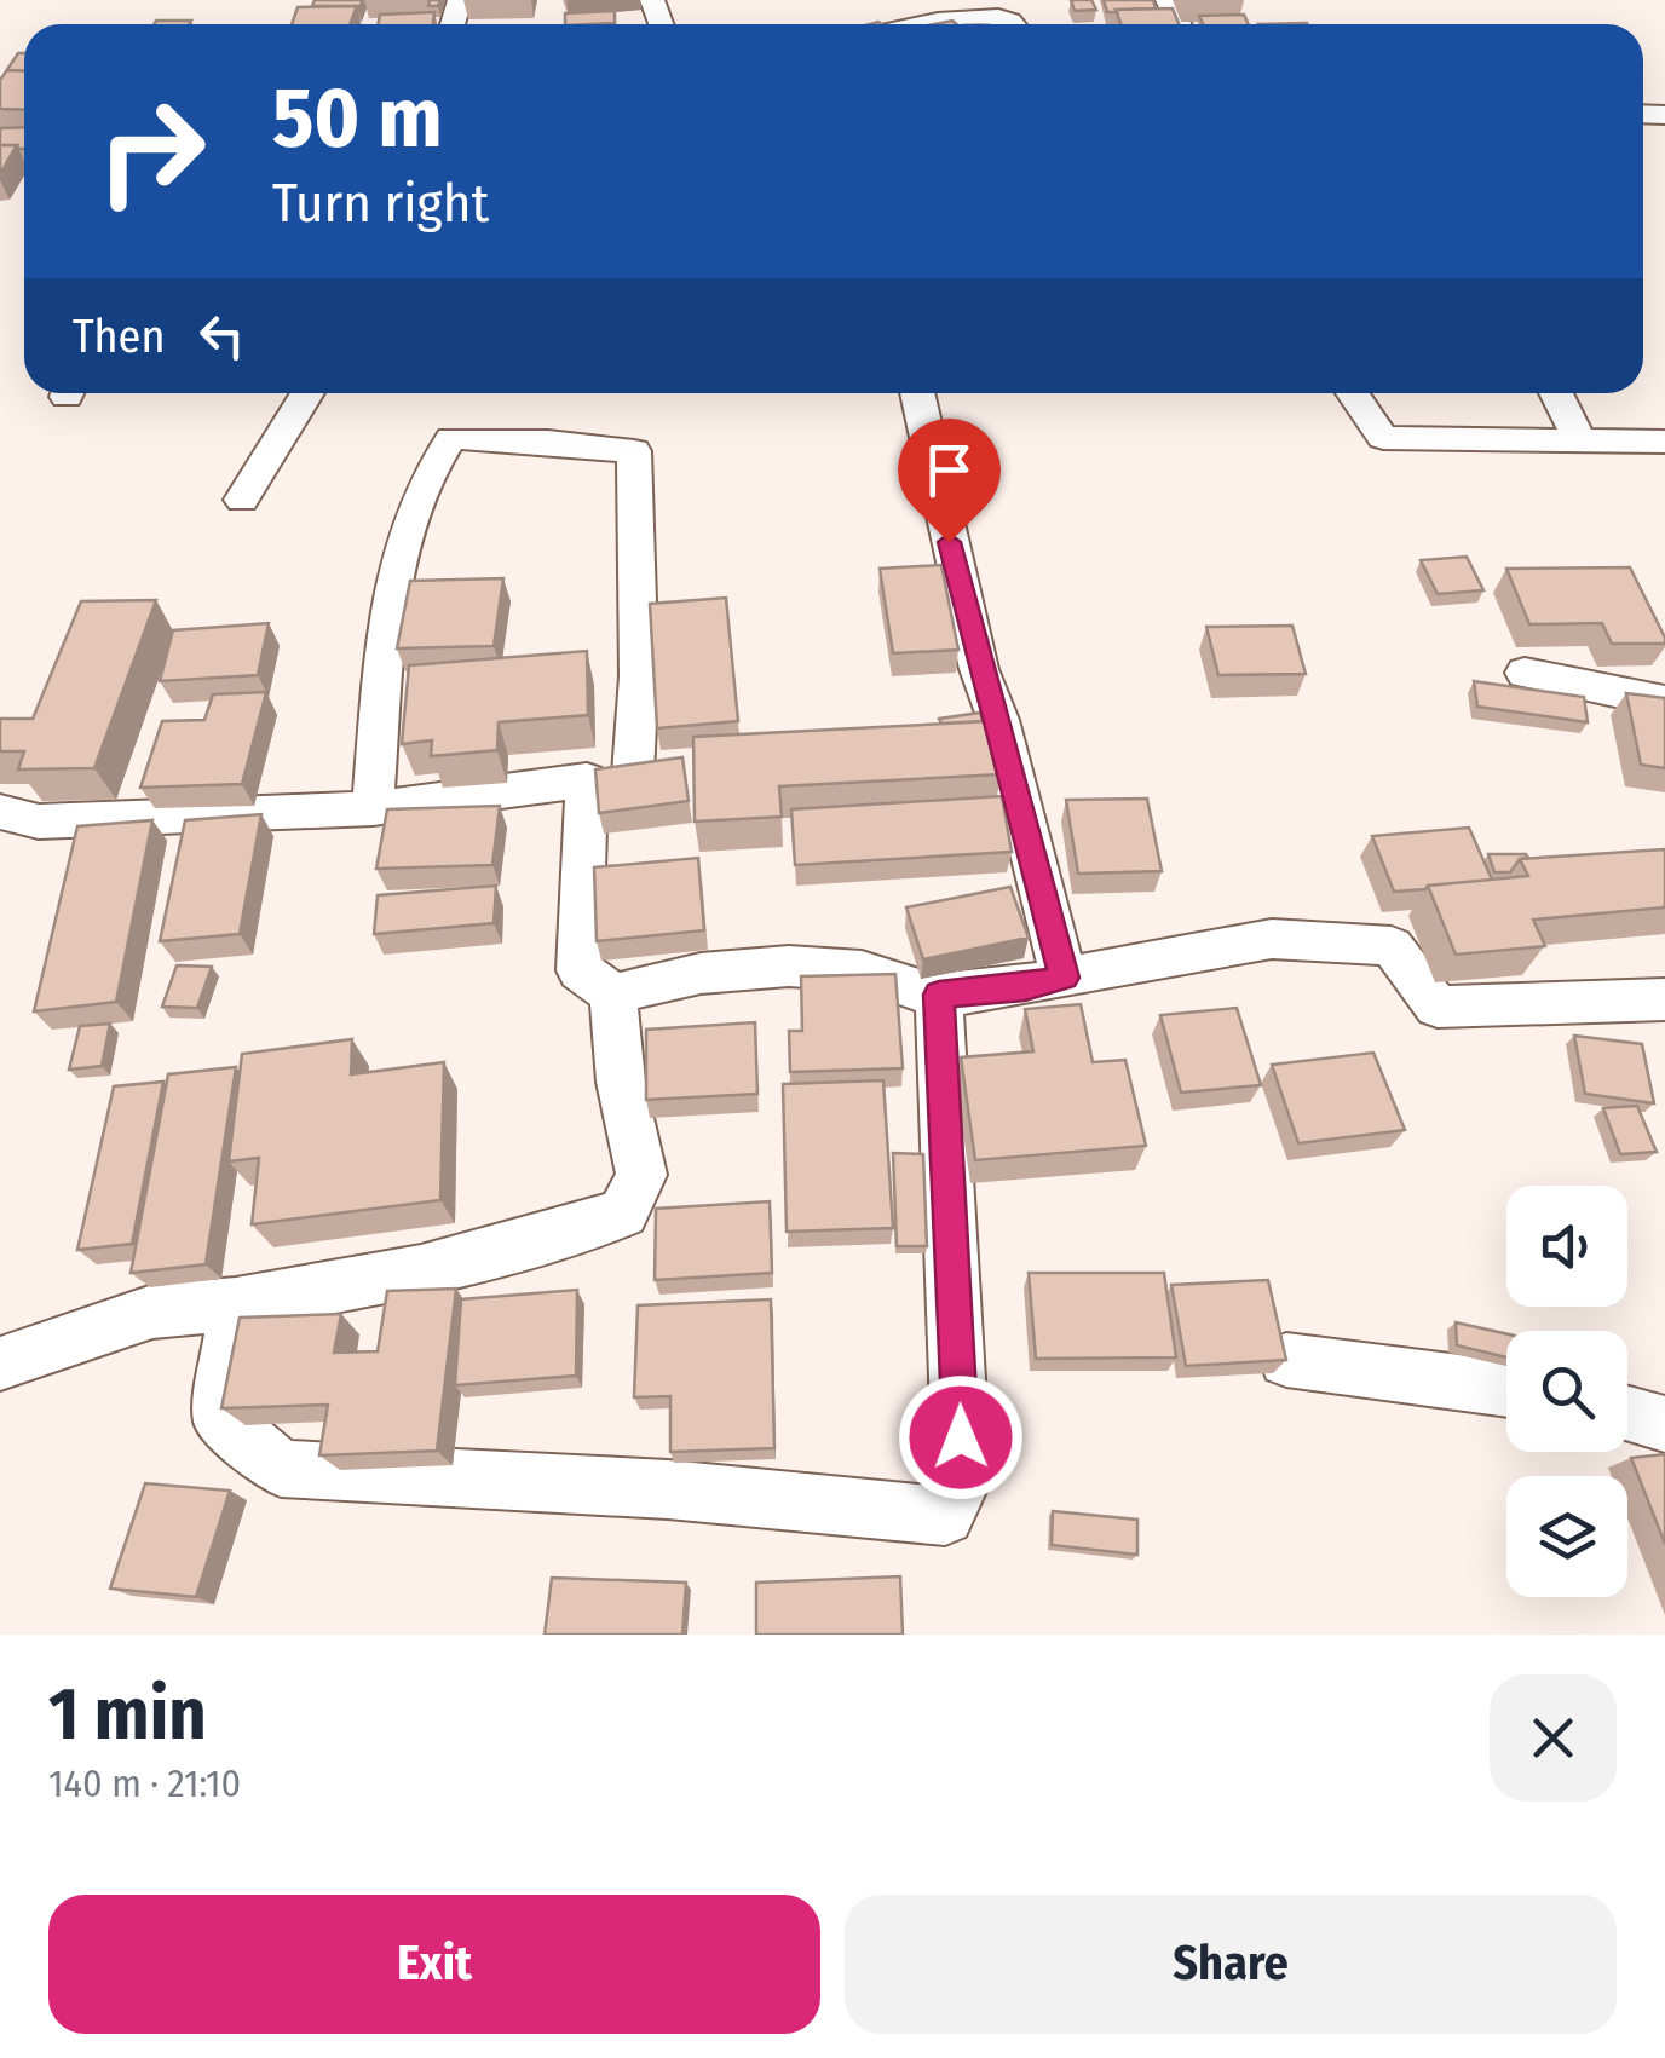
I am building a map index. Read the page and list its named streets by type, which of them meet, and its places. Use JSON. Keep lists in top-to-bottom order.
{
  "page": {
    "turn": ["50 m", "Turn right"],
    "then": "Then",
    "heading": ["1 min", "140 m · 21:10"],
    "buttons": ["Exit", "Share"]
  }
}
